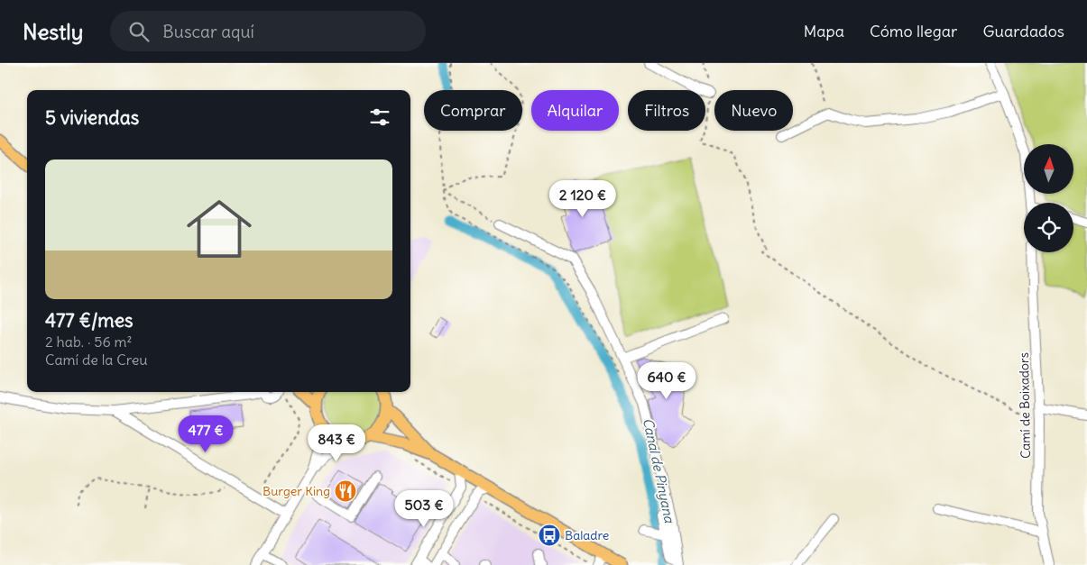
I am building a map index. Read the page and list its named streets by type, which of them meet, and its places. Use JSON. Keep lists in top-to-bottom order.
{
  "streets": {
    "street": ["Camí de Boixadors"]
  },
  "water": ["Canal de Pinyana"],
  "places": {
    "restaurant": ["Burger King"],
    "bus stop": ["Baladre"]
  },
  "north": "top",
  "page": {
    "header": "Nestly",
    "search": "Buscar aquí",
    "nav": ["Mapa", "Cómo llegar", "Guardados"],
    "chip": [
      "Comprar",
      "Alquilar",
      "Filtros",
      "Nuevo"
    ],
    "heading": "5 viviendas",
    "list": [
      {
        "name": "477 €/mes",
        "note": "2 hab. · 56 m² · Camí de la Creu"
      }
    ],
    "price": [
      "2 120 €",
      "640 €",
      "477 €",
      "843 €",
      "503 €"
    ]
  }
}
